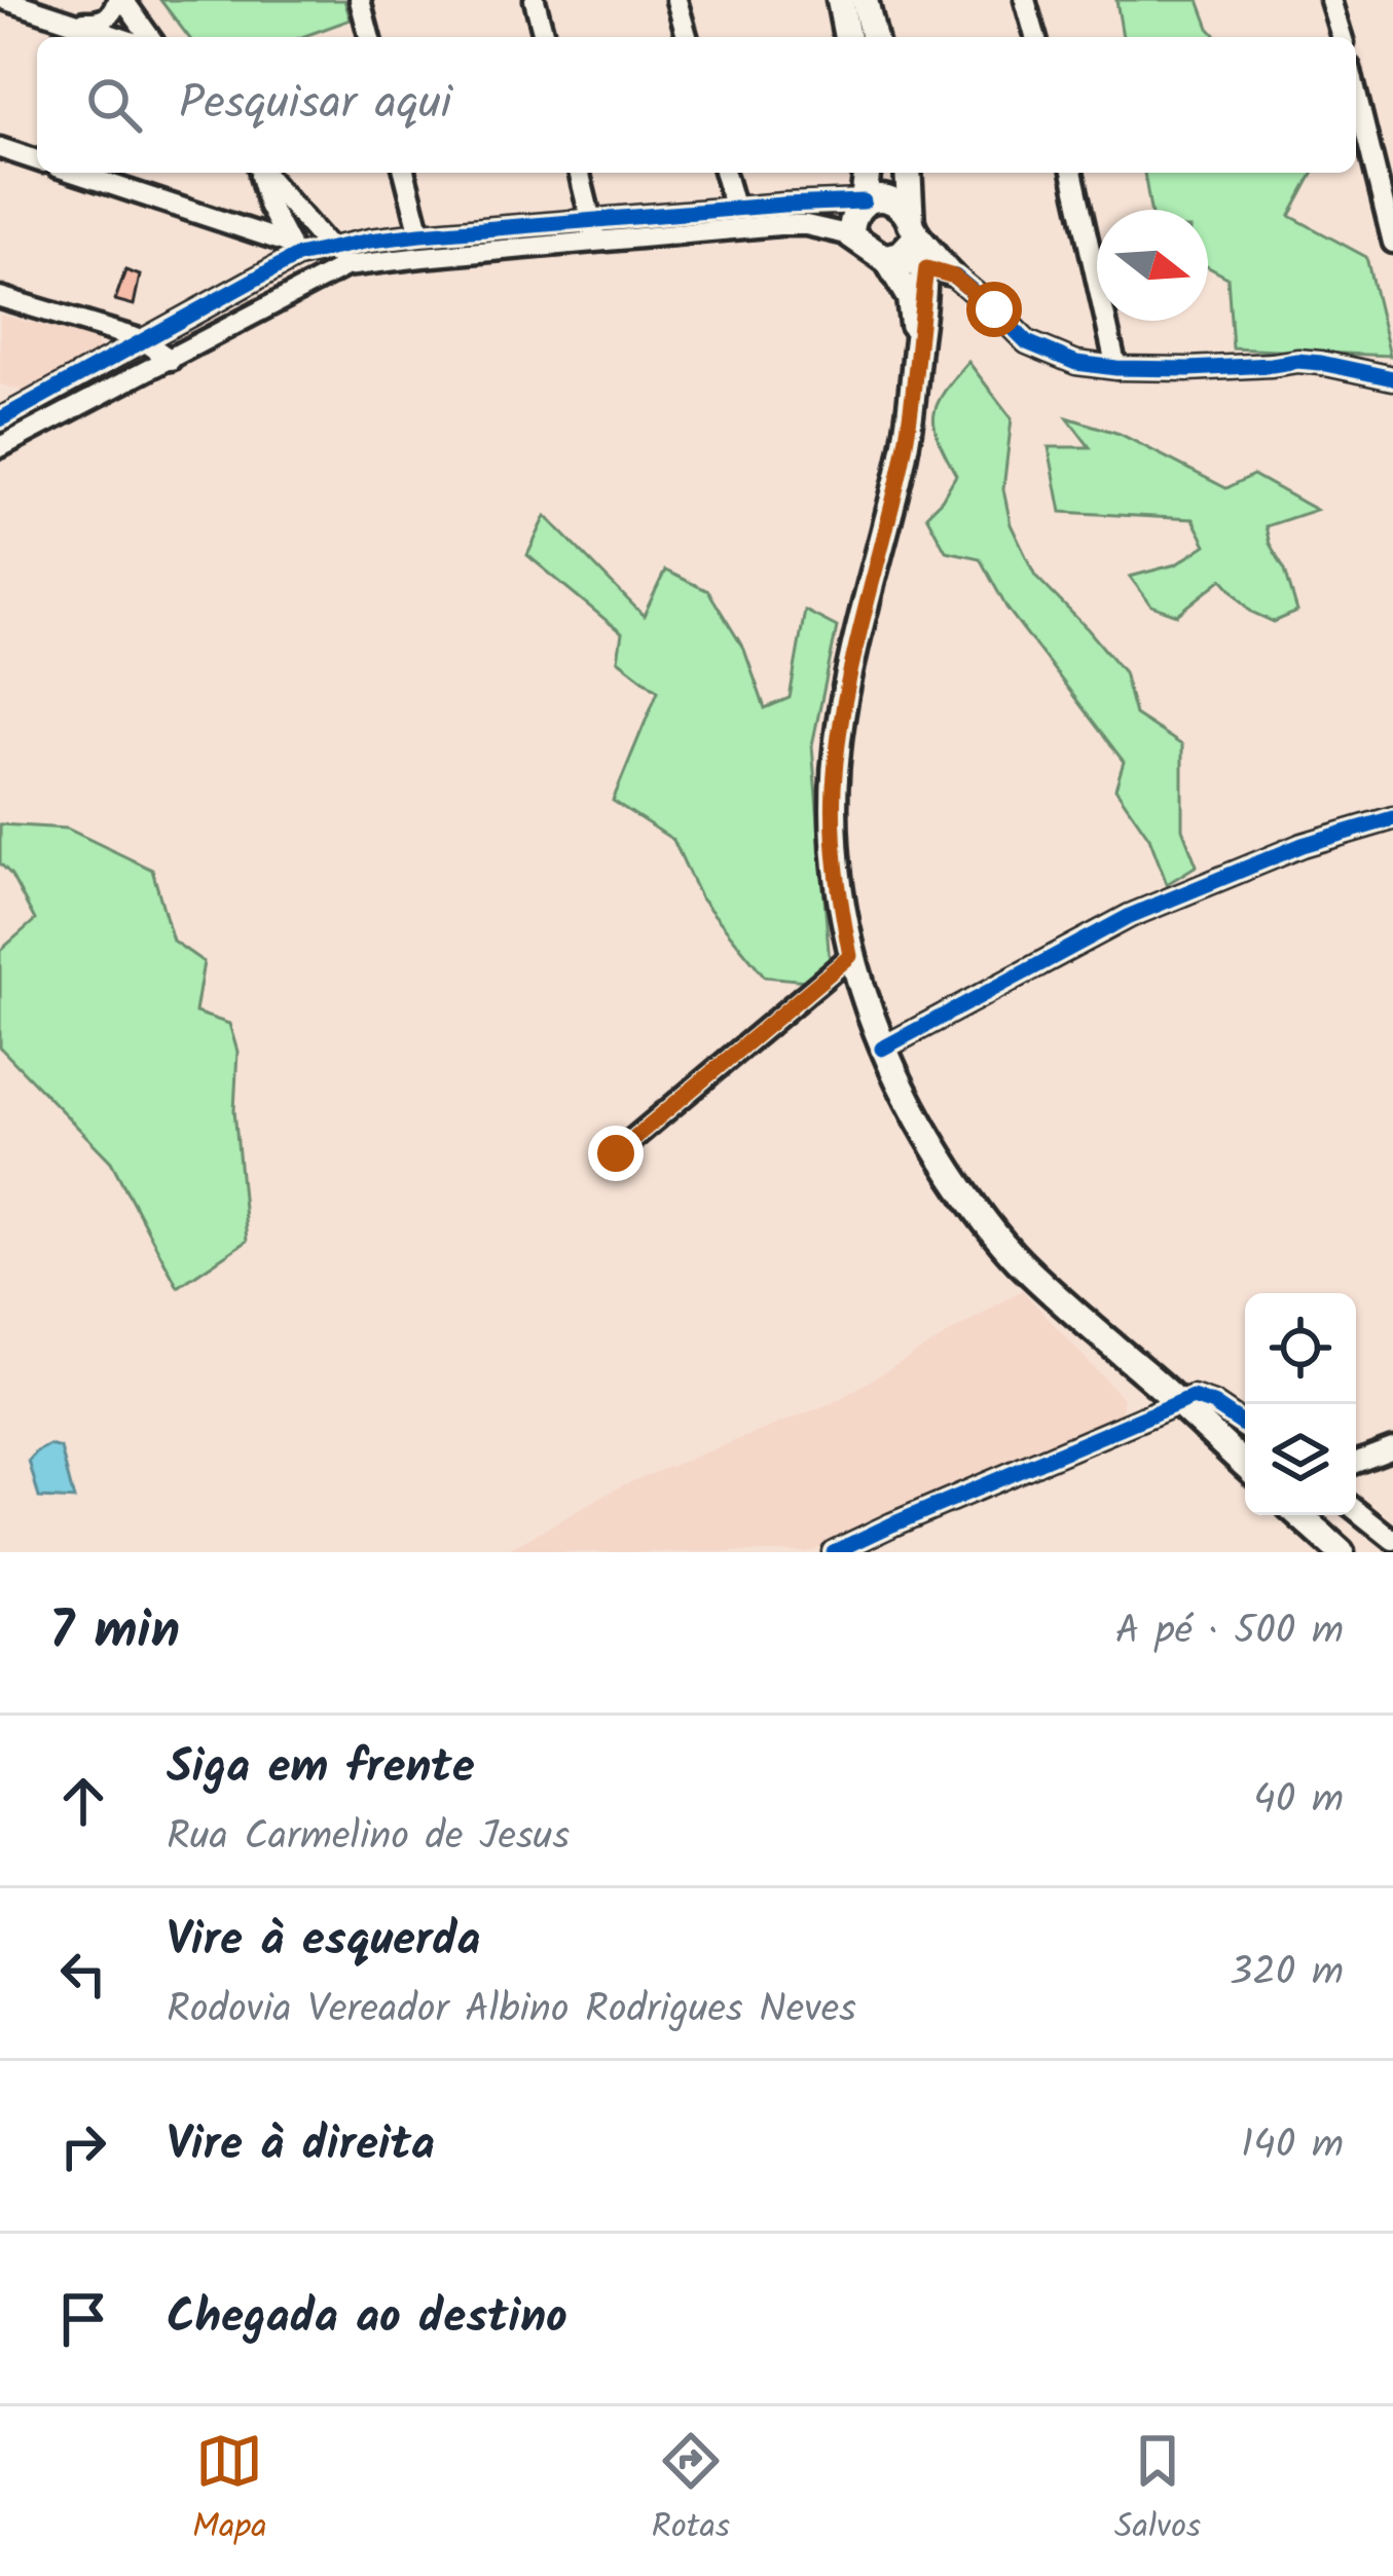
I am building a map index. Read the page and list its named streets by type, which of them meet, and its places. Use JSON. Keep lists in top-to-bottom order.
{
  "north": "right",
  "page": {
    "search": "Pesquisar aqui",
    "heading": ["7 min", "A pé · 500 m"],
    "list": [
      ["Siga em frente", "Rua Carmelino de Jesus", "40 m"],
      ["Vire à esquerda", "Rodovia Vereador Albino Rodrigues Neves", "320 m"],
      ["Vire à direita", "140 m"],
      "Chegada ao destino"
    ],
    "nav": ["Mapa", "Rotas", "Salvos"]
  }
}
